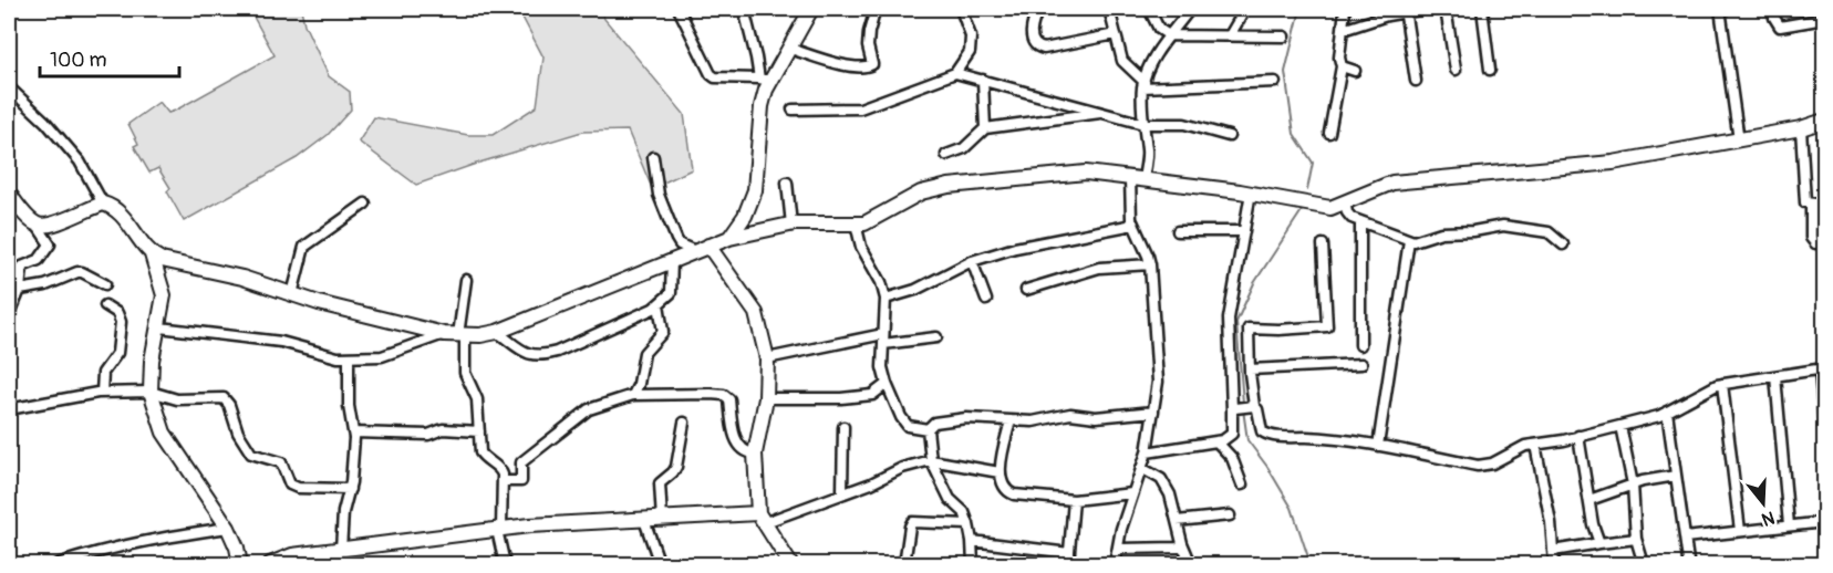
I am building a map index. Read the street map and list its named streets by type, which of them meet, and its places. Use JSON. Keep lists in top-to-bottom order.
{
  "scale_bar": "100 m",
  "north": "bottom"
}
